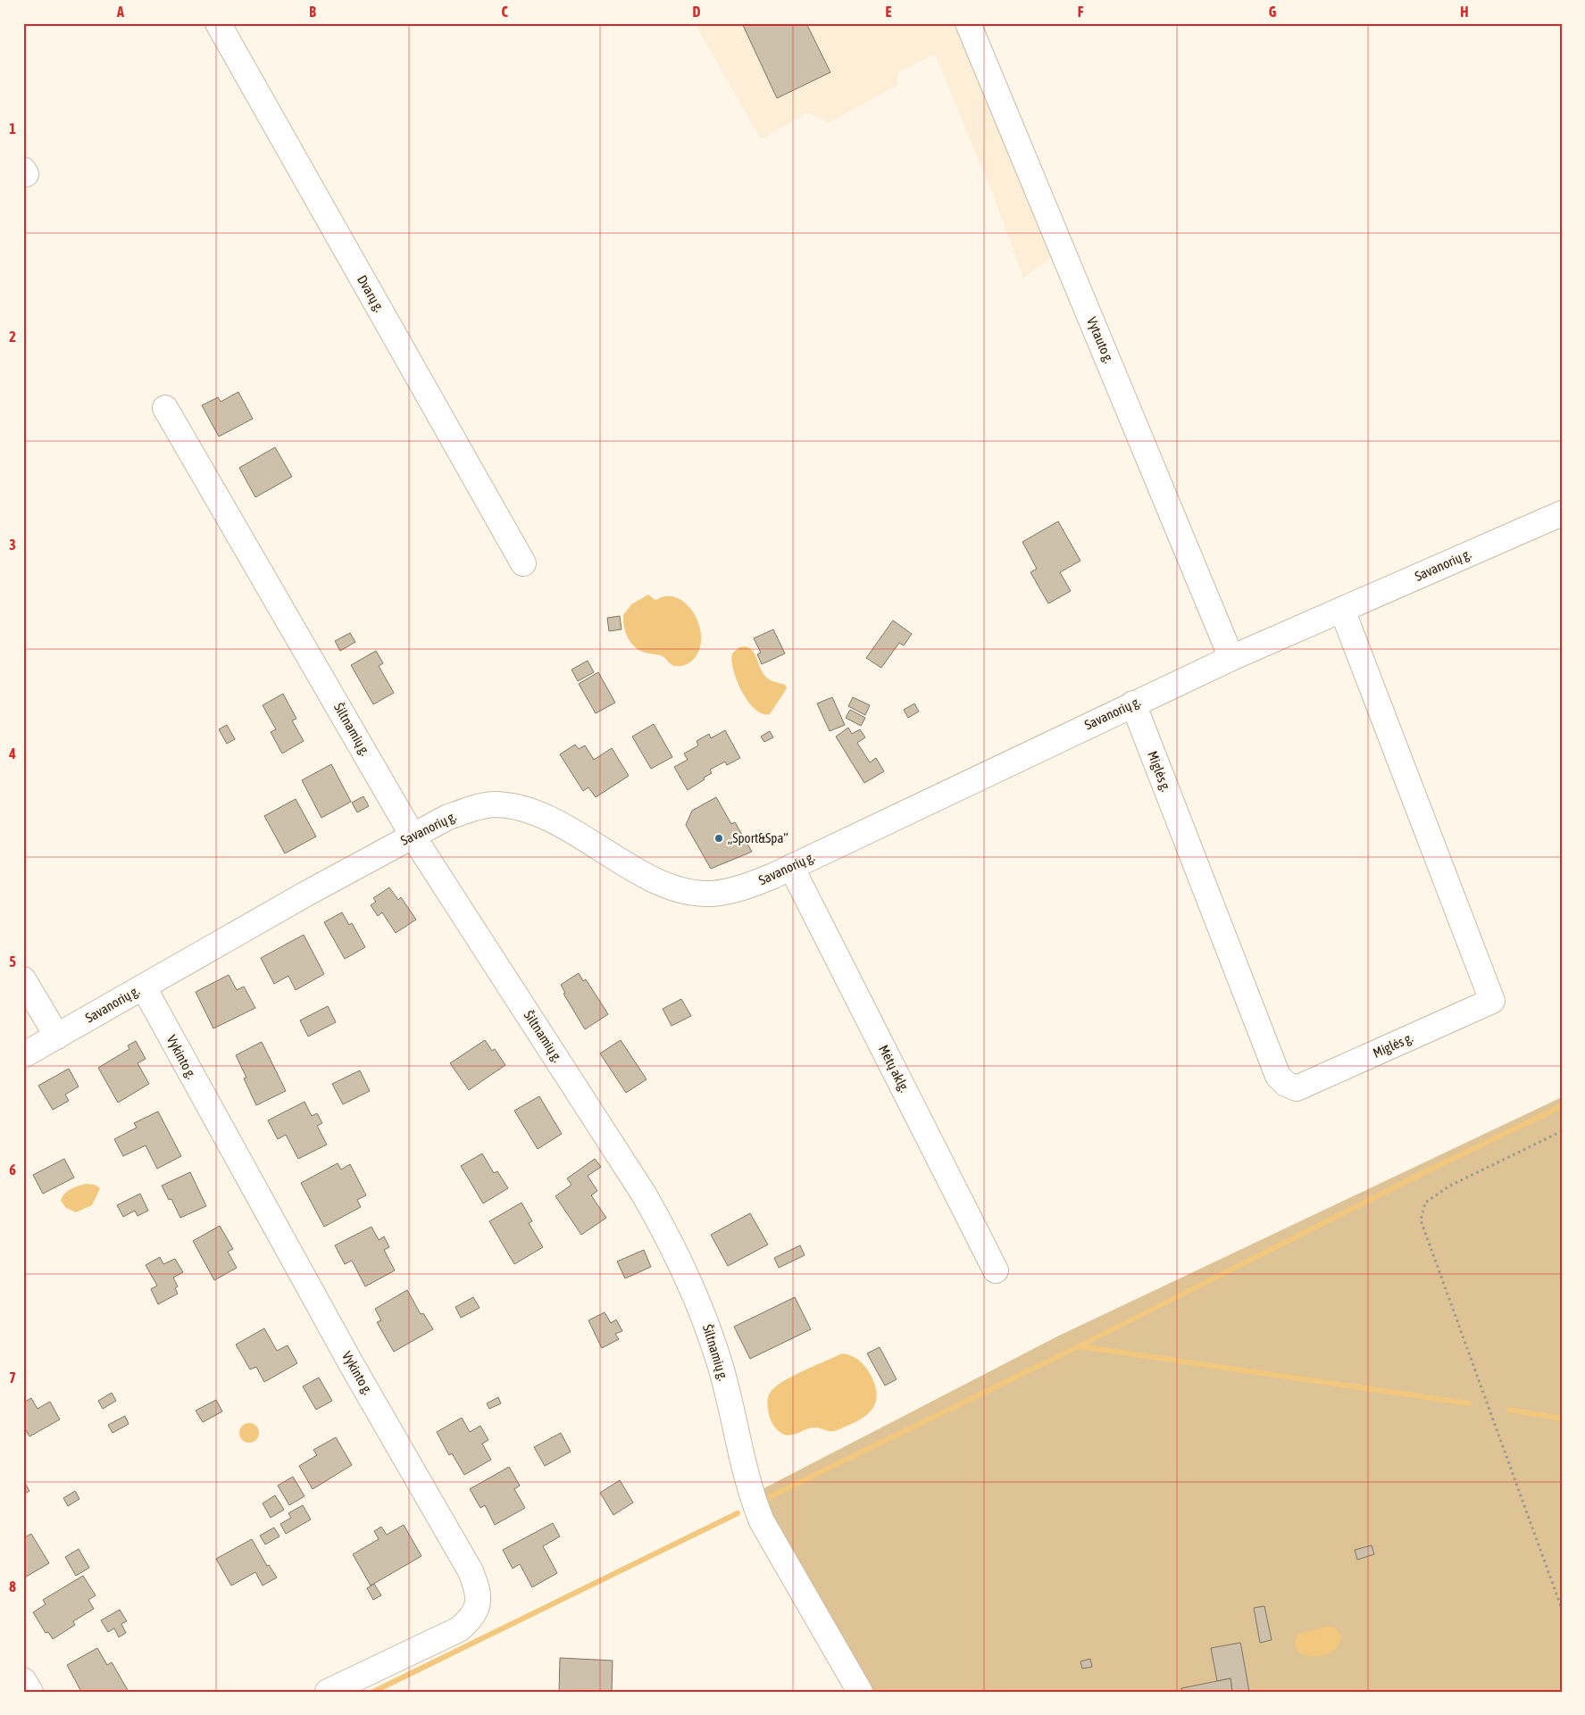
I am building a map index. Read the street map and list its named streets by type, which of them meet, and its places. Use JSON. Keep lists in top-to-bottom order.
{
  "streets": {
    "street": [
      "Dvarų g.",
      "Vytauto g.",
      "Savanorių g.",
      "Šiltnamių g.",
      "Miglės g.",
      "Vykinto g.",
      "Mėtų aklg."
    ]
  },
  "crossings": [
    ["Vytauto g.", "Savanorių g."],
    ["Savanorių g.", "Šiltnamių g."],
    ["Savanorių g.", "Miglės g."],
    ["Savanorių g.", "Vykinto g."],
    ["Savanorių g.", "Mėtų aklg."]
  ],
  "places": ["„Sport&Spa”"],
  "grid": {
    "columns": [
      "A",
      "B",
      "C",
      "D",
      "E",
      "F",
      "G",
      "H"
    ],
    "rows": [
      "1",
      "2",
      "3",
      "4",
      "5",
      "6",
      "7",
      "8"
    ]
  }
}
